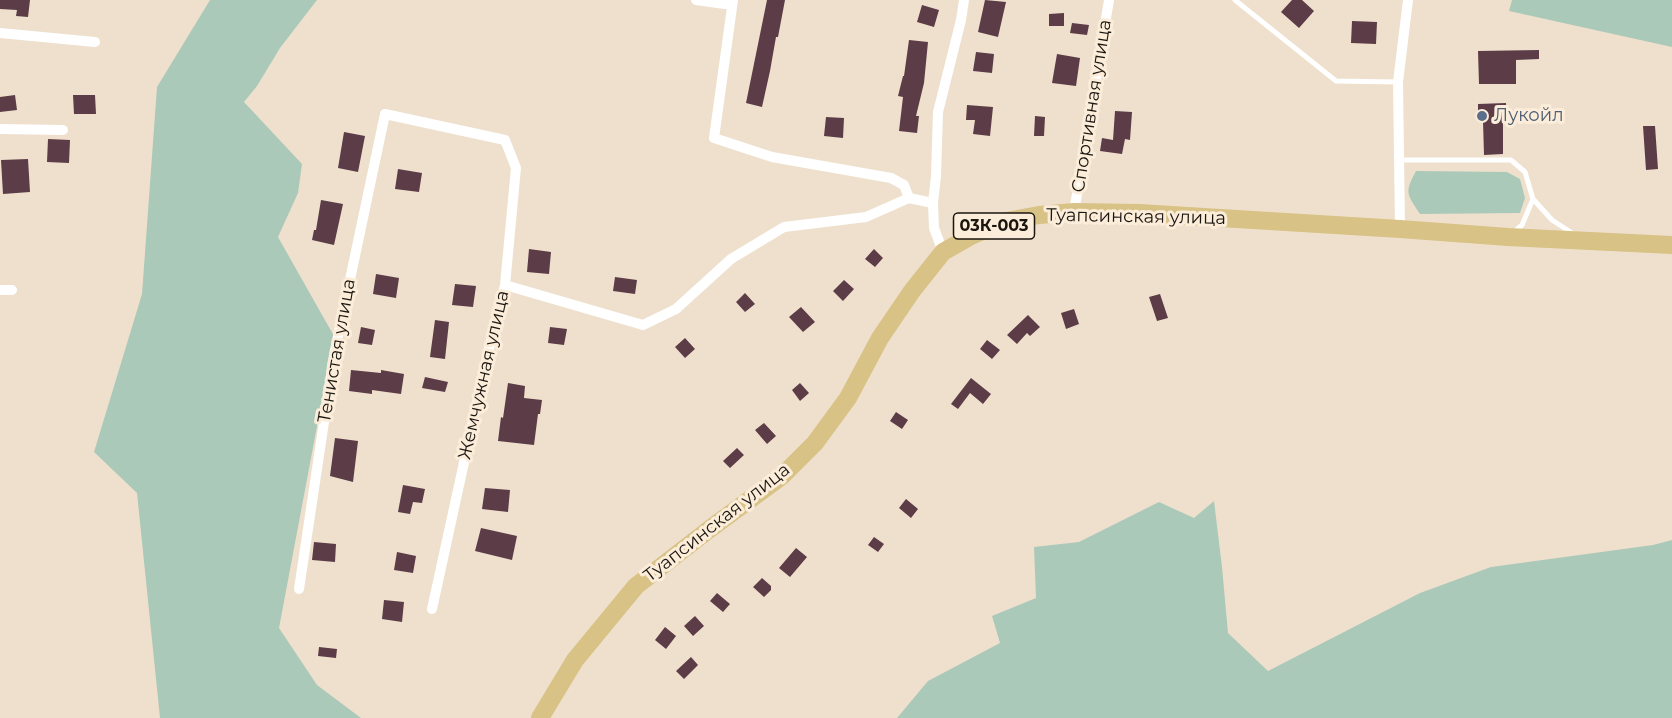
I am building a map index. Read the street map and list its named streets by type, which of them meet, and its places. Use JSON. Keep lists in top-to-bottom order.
{
  "streets": {
    "main road": ["Туапсинская улица", "03К-003"],
    "street": ["Спортивная улица", "Тенистая улица", "Жемчужная улица"]
  },
  "crossings": [
    ["Спортивная улица", "Туапсинская улица"],
    ["Тенистая улица", "Жемчужная улица"]
  ],
  "places": ["Лукойл"]
}
